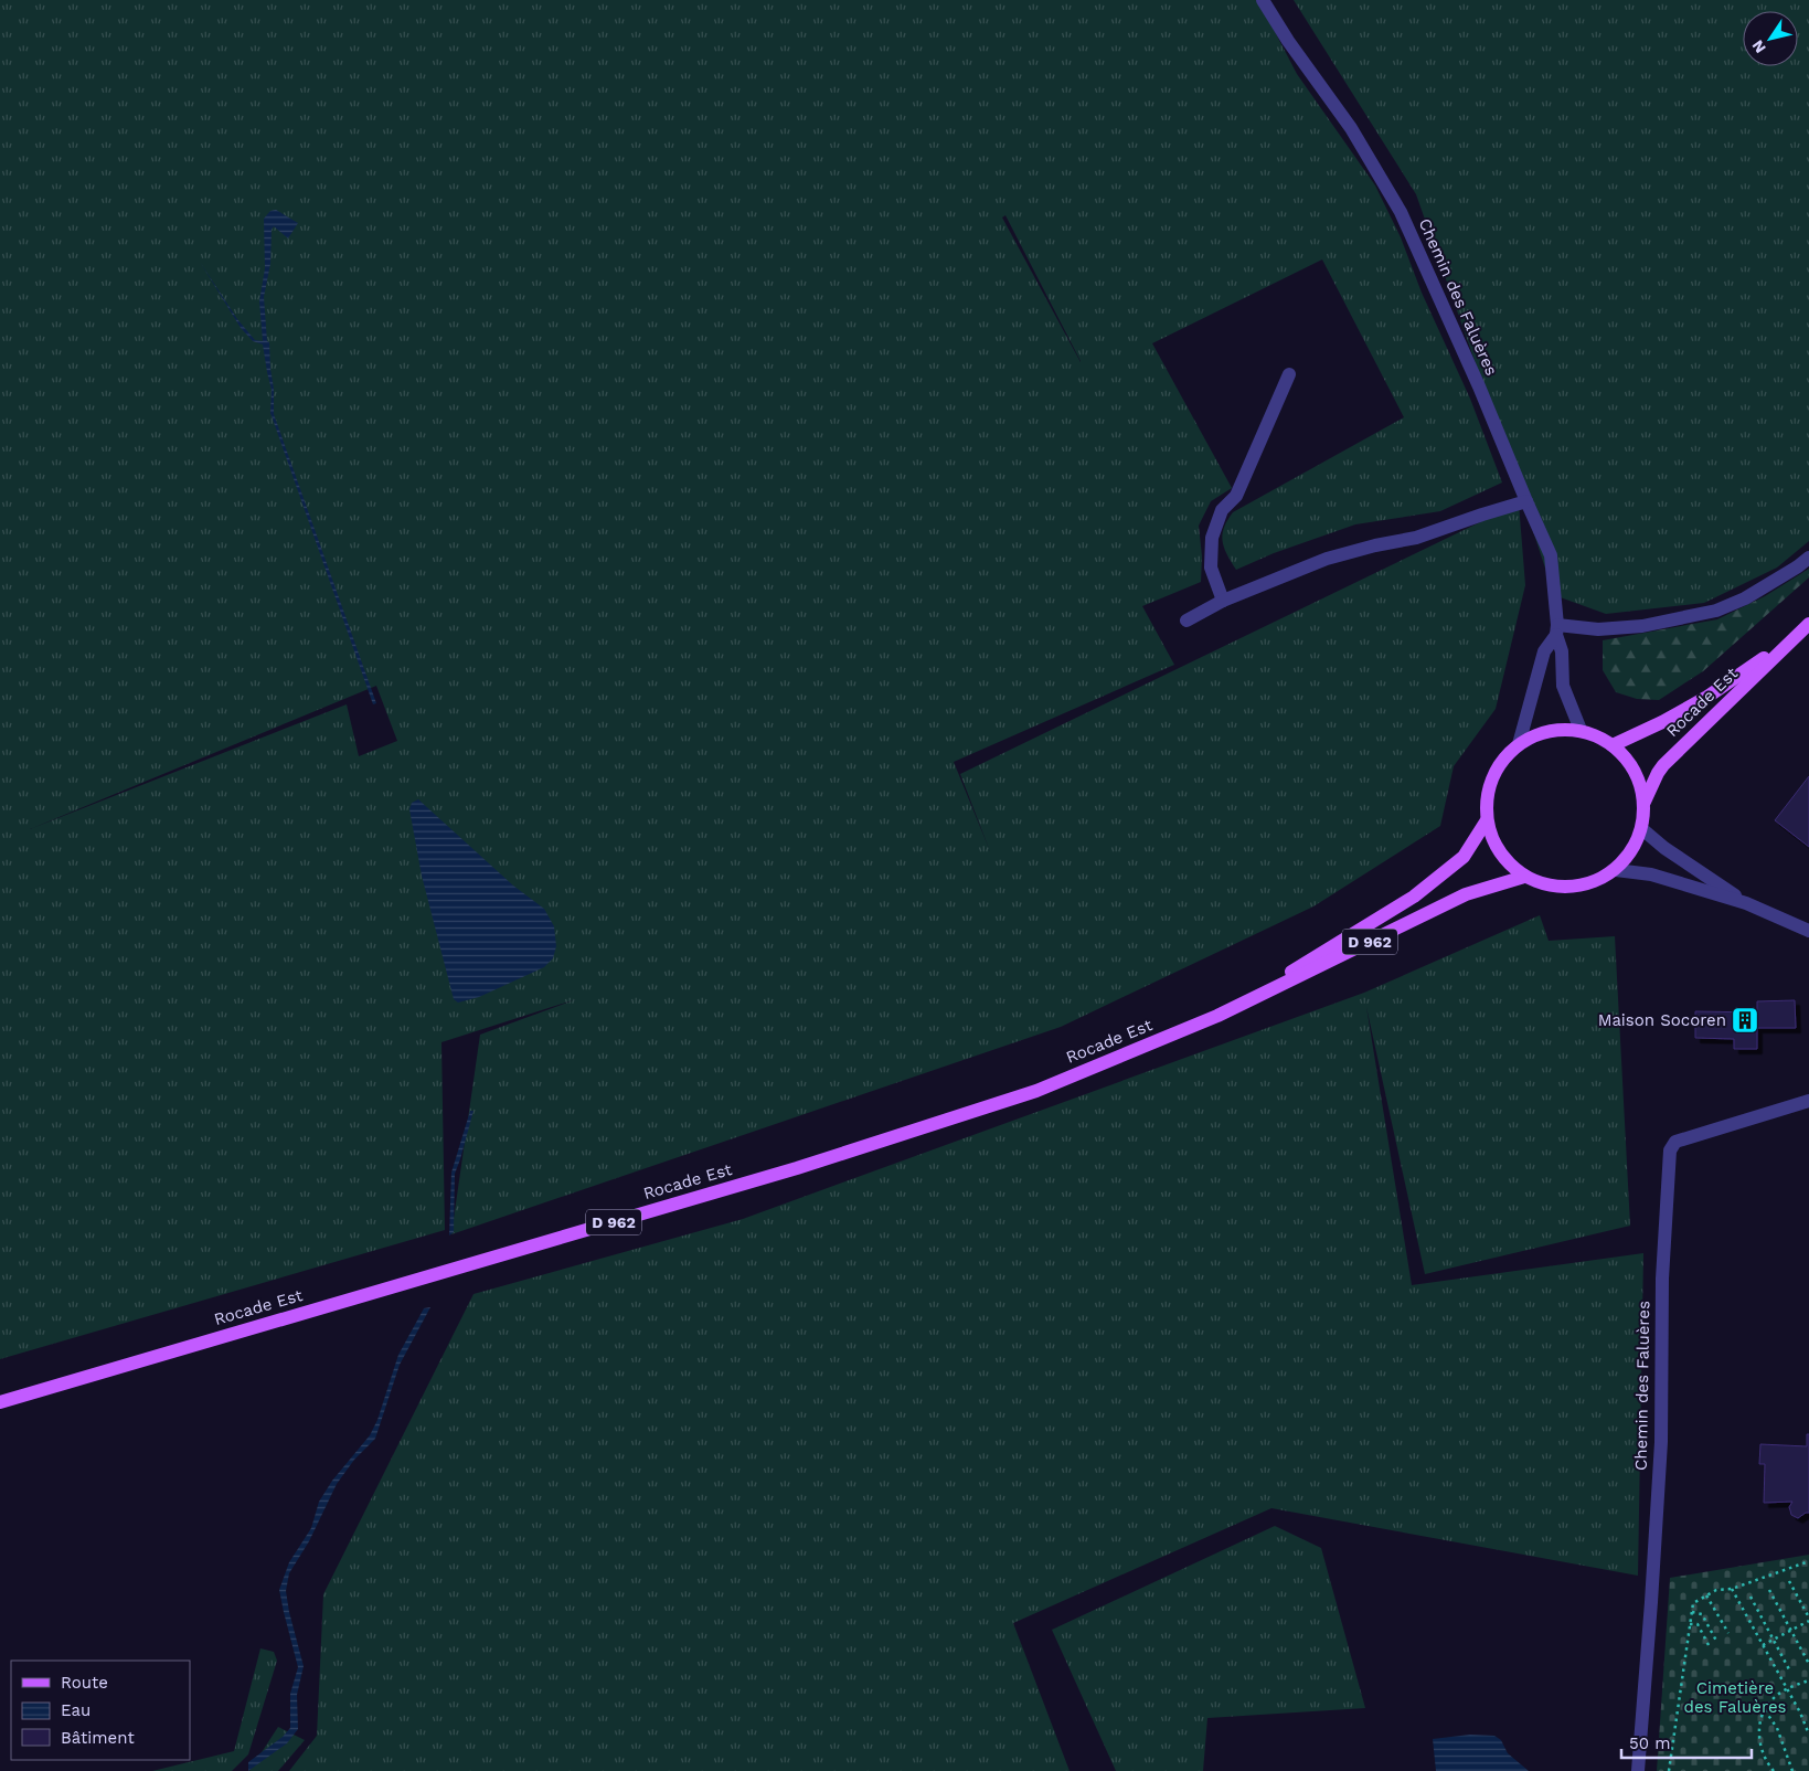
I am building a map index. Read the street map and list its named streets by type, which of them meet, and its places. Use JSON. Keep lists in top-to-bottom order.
{
  "streets": {
    "main road": ["Rocade Est", "D 962"],
    "street": ["Chemin des Faluères"]
  },
  "crossings": [
    ["Chemin des Faluères", "Rocade Est"]
  ],
  "parks": ["Cimetière des Faluères"],
  "places": {
    "building": ["Maison Socoren"]
  },
  "legend": ["Route", "Eau", "Bâtiment"],
  "scale_bar": "50 m",
  "north": "bottom left"
}
